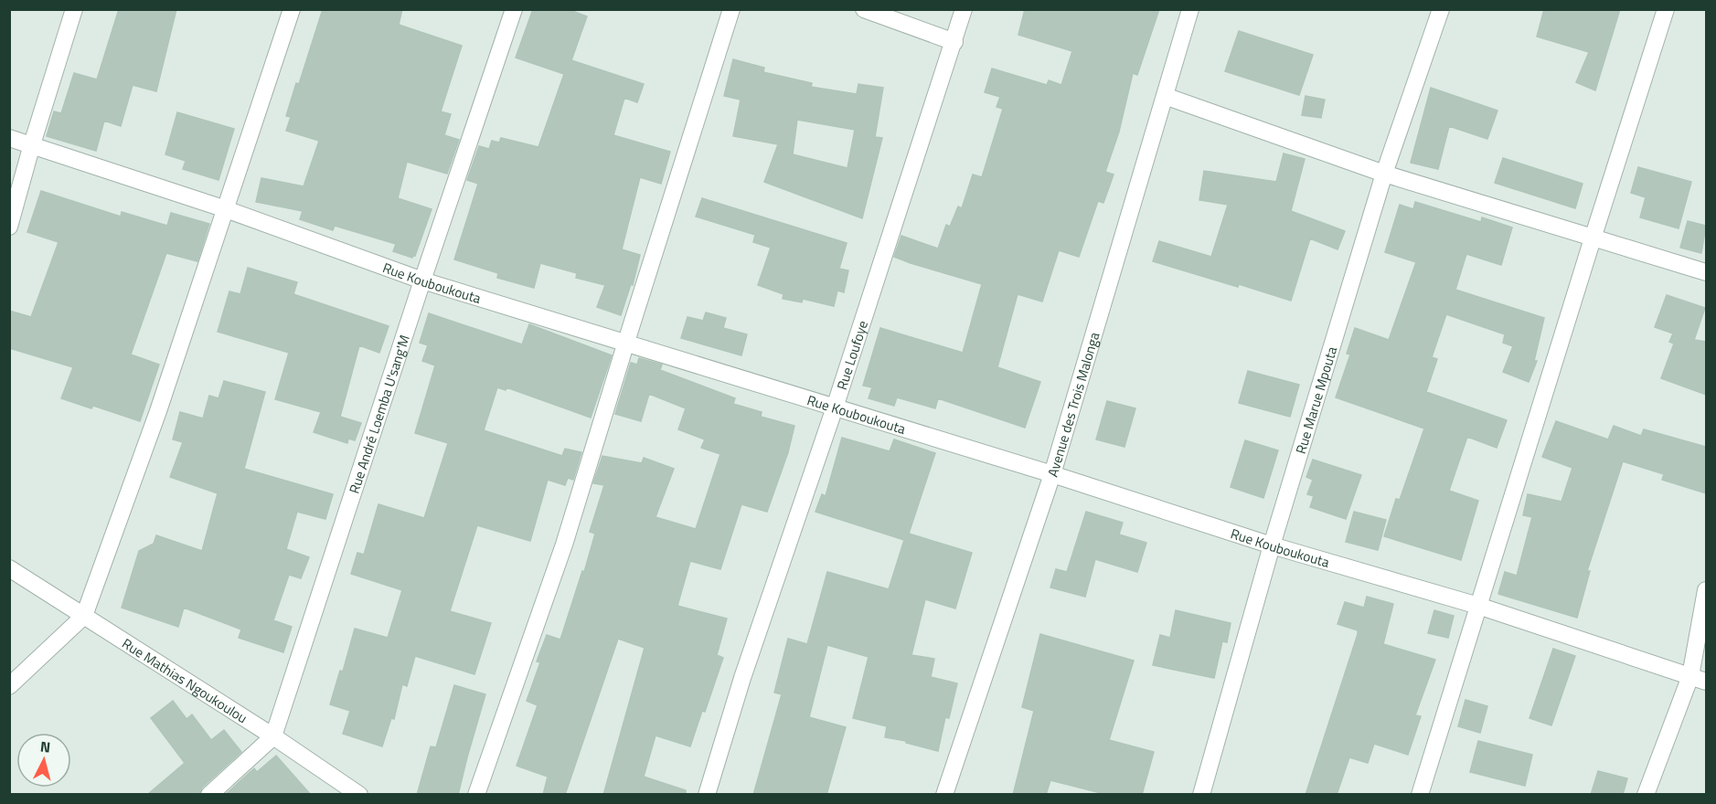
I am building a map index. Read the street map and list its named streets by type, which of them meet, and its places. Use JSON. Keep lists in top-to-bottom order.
{
  "streets": {
    "street": [
      "Rue Kouboukouta",
      "Rue Loufoye",
      "Rue Marue Mpouta",
      "Avenue des Trois Malonga",
      "Rue André Loemba U'sang'M",
      "Rue Mathias Ngoukoulou"
    ]
  },
  "crossings": [
    ["Rue Kouboukouta", "Rue Loufoye"],
    ["Rue Kouboukouta", "Rue Marue Mpouta"],
    ["Rue Kouboukouta", "Avenue des Trois Malonga"],
    ["Rue Kouboukouta", "Rue André Loemba U'sang'M"],
    ["Rue André Loemba U'sang'M", "Rue Mathias Ngoukoulou"]
  ],
  "north": "top"
}
